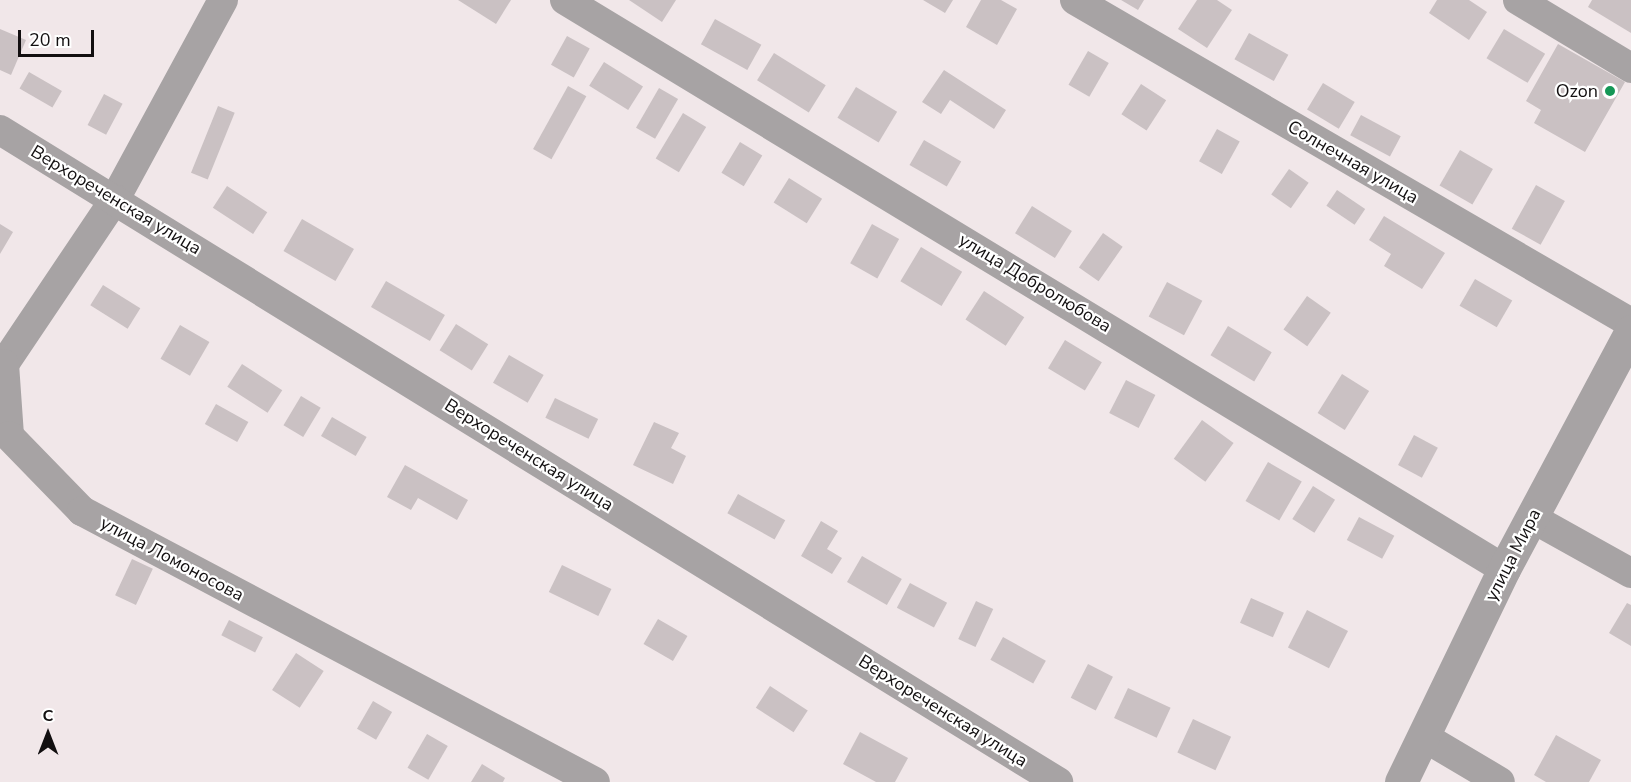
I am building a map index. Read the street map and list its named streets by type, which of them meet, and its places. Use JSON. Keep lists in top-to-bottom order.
{
  "streets": {
    "street": [
      "Солнечная улица",
      "Верхореченская улица",
      "улица Добролюбова",
      "улица Мира",
      "улица Ломоносова"
    ]
  },
  "crossings": [
    ["Верхореченская улица", "улица Ломоносова"],
    ["улица Добролюбова", "улица Мира"]
  ],
  "places": ["Ozon"],
  "scale_bar": "20 m",
  "north": "top"
}
